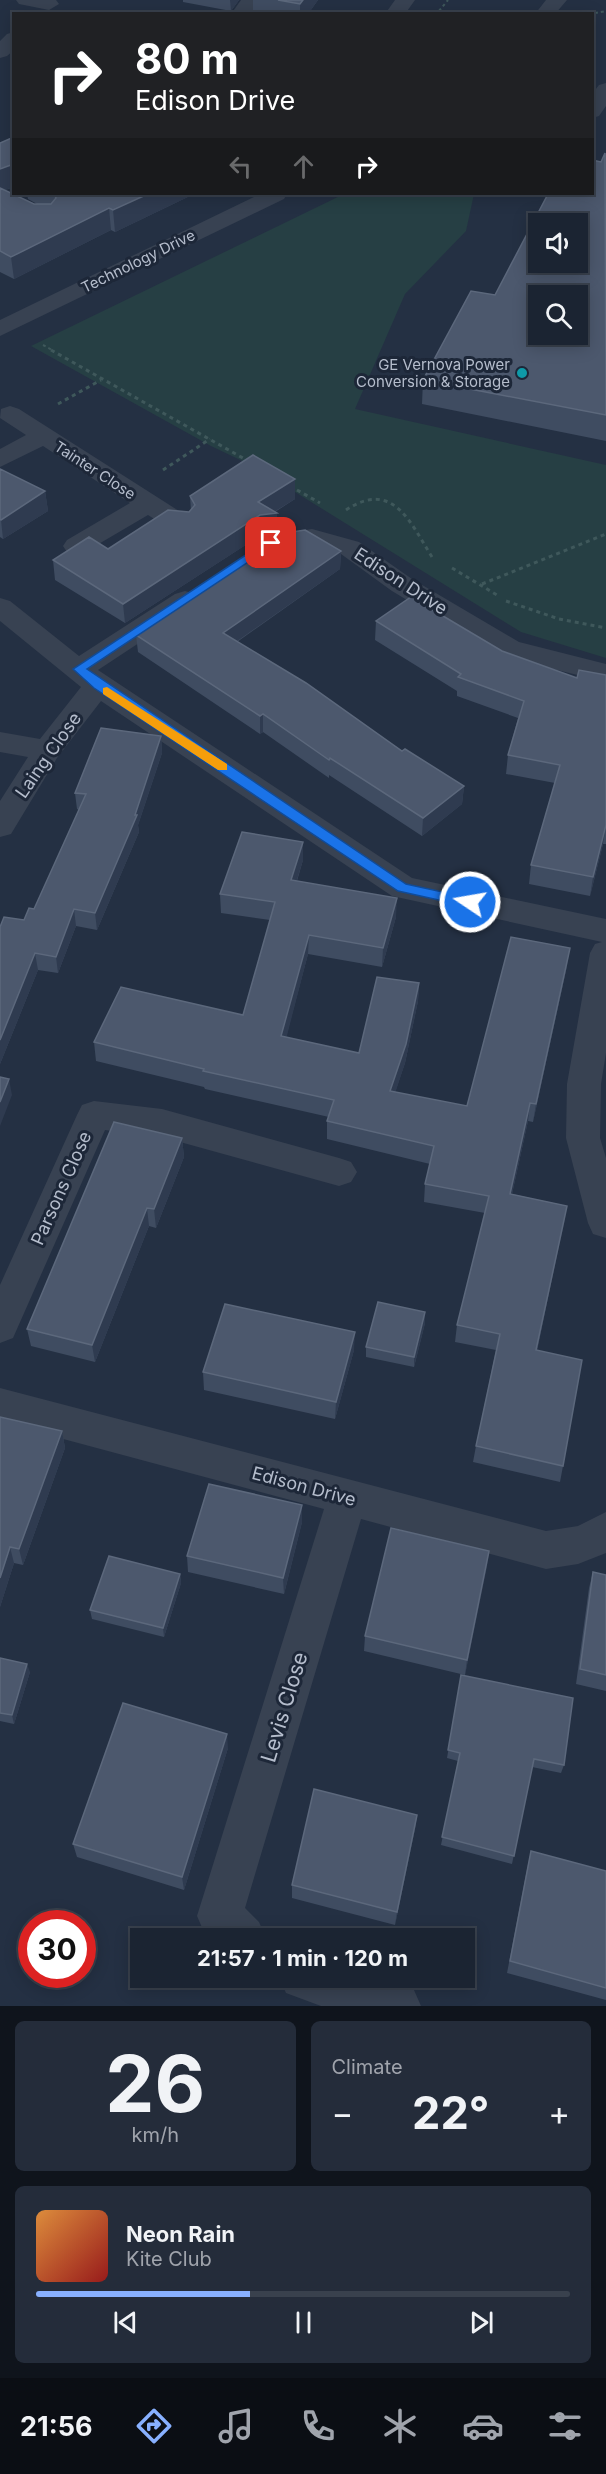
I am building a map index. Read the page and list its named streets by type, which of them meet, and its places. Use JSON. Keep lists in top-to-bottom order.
{
  "streets": {
    "street": [
      "Technology Drive",
      "Tainter Close",
      "Edison Drive",
      "Laing Close",
      "Parsons Close",
      "Levis Close"
    ]
  },
  "crossings": [
    ["Edison Drive", "Levis Close"]
  ],
  "places": ["GE Vernova Power Conversion & Storage"],
  "page": {
    "turn": ["80 m", "Edison Drive"],
    "limit": "30",
    "trip": "21:57 · 1 min · 120 m",
    "tile": [
      ["26", "km/h"],
      "Climate"
    ],
    "heat": ["−", "22°", "+"],
    "song": ["Neon Rain", "Kite Club"],
    "tabs": "21:56"
  }
}
